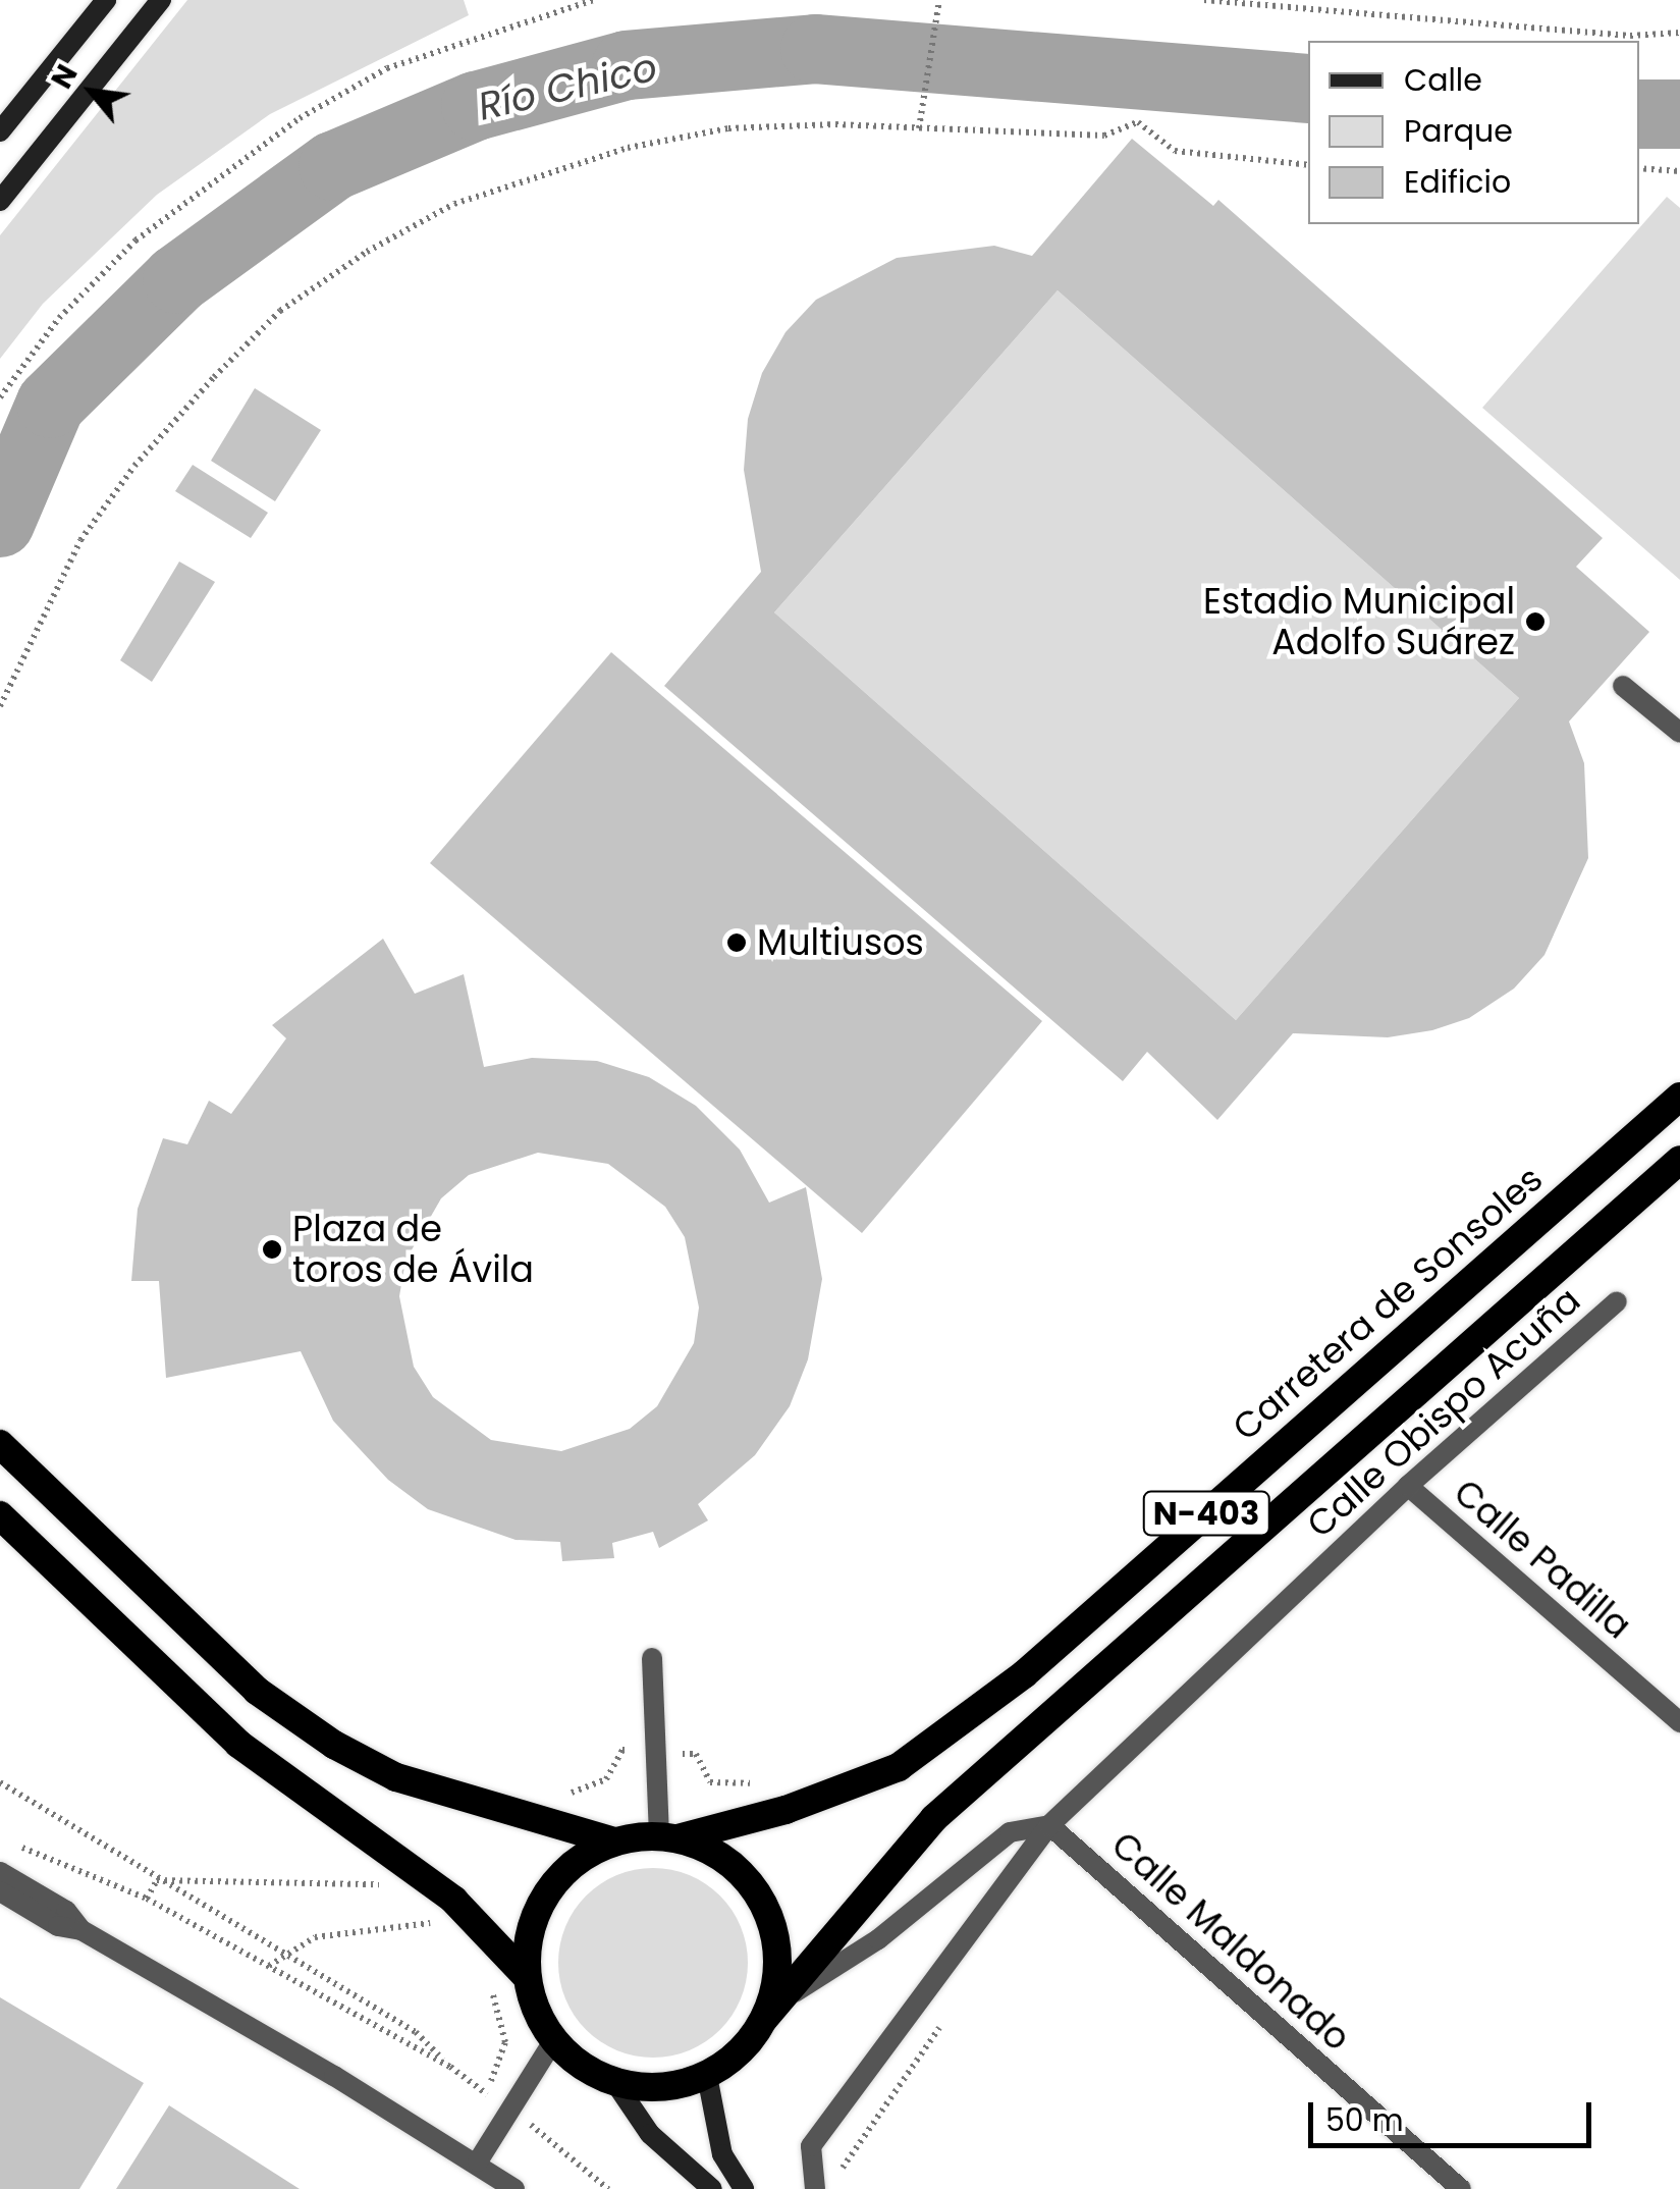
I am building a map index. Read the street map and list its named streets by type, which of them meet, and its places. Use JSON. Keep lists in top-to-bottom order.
{
  "streets": {
    "highway": ["Carretera de Sonsoles", "N-403"],
    "street": ["Calle Obispo Acuña", "Calle Padilla", "Calle Maldonado"]
  },
  "crossings": [
    ["Carretera de Sonsoles", "Calle Obispo Acuña"],
    ["Carretera de Sonsoles", "N-403"],
    ["Calle Obispo Acuña", "N-403"],
    ["Calle Obispo Acuña", "Calle Padilla"],
    ["Calle Obispo Acuña", "Calle Maldonado"]
  ],
  "water": ["Río Chico"],
  "places": ["Estadio Municipal Adolfo Suárez", "Multiusos", "Plaza de toros de Ávila"],
  "legend": ["Calle", "Parque", "Edificio"],
  "scale_bar": "50 m",
  "north": "top left"
}
